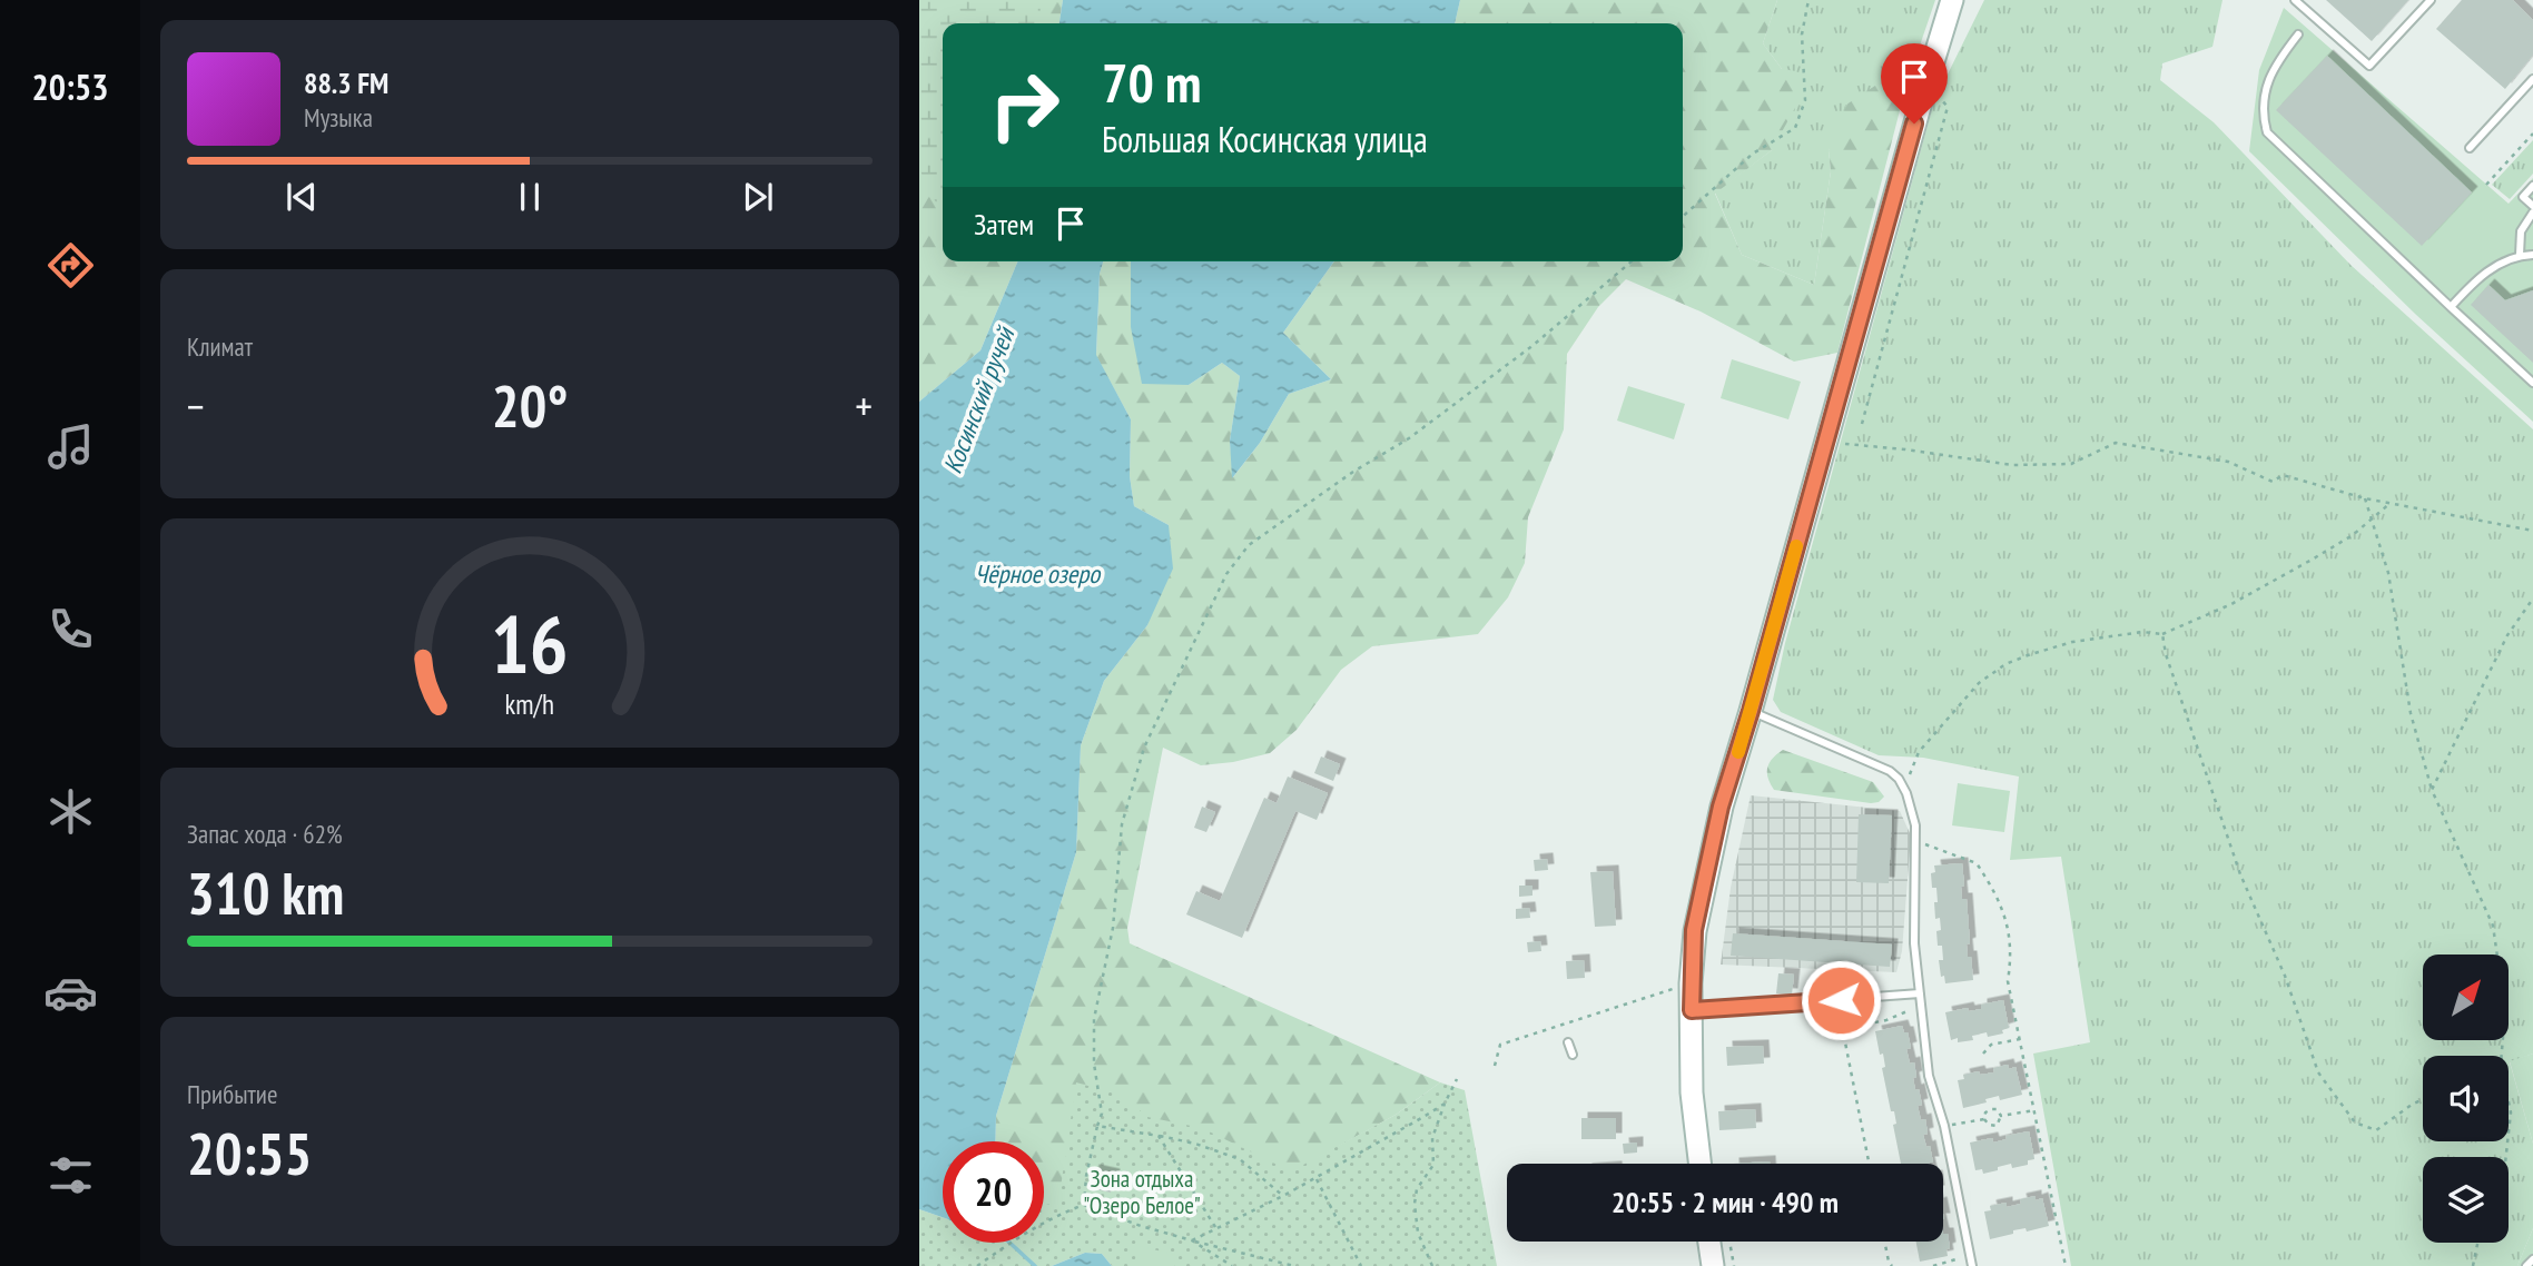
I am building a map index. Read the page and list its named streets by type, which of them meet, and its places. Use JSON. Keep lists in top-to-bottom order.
{
  "water": ["Косинский ручей", "Чёрное озеро"],
  "parks": ["Зона отдыха \"Озеро Белое\""],
  "north": "top right",
  "page": {
    "tabs": "20:53",
    "turn": ["70 m", "Большая Косинская улица"],
    "song": ["88.3 FM", "Музыка"],
    "then": "Затем",
    "tile": [
      "Климат",
      ["Запас хода · 62%", "310 km"],
      ["Прибытие", "20:55"]
    ],
    "heat": ["−", "20°", "+"],
    "limit": "20",
    "trip": "20:55 · 2 мин · 490 m",
    "gauge": ["16", "km/h"]
  }
}
